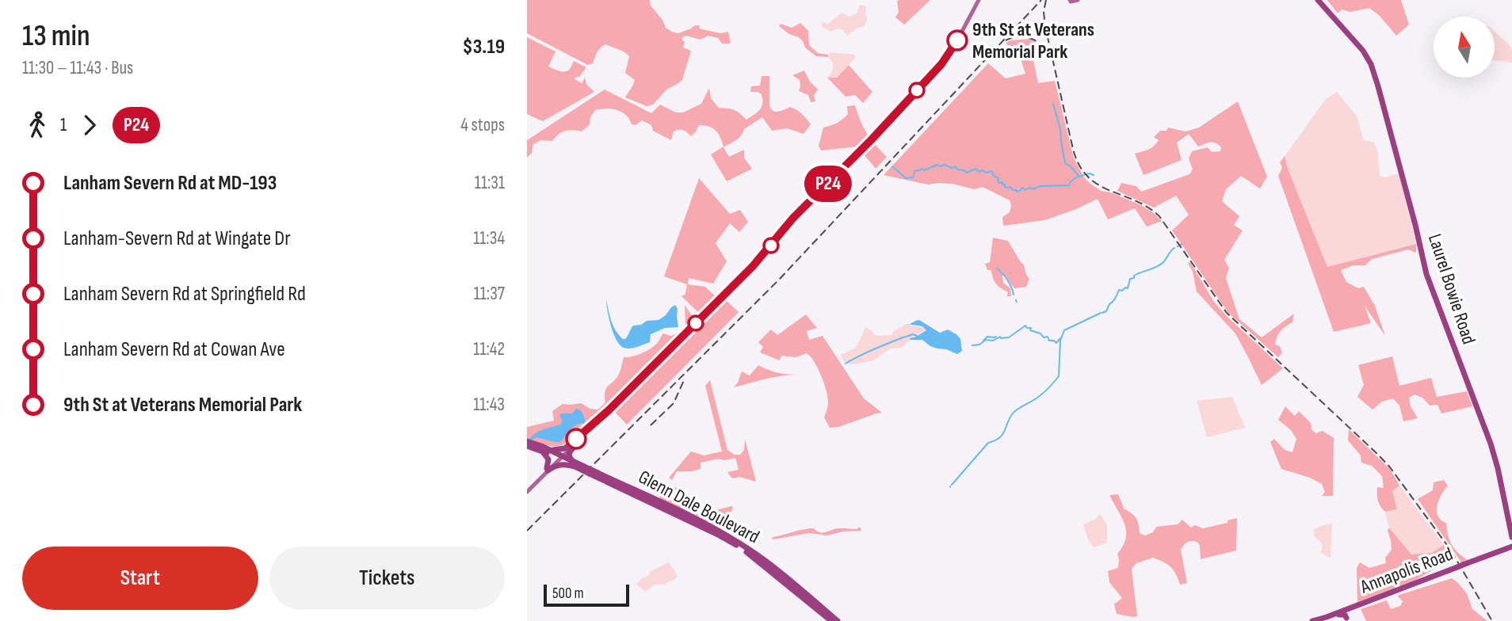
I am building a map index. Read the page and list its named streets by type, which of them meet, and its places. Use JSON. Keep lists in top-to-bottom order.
{
  "streets": {
    "main road": ["Laurel Bowie Road", "Glenn Dale Boulevard", "Annapolis Road"]
  },
  "crossings": [
    ["Laurel Bowie Road", "Annapolis Road"]
  ],
  "places": ["9th St at Veterans Memorial Park"],
  "lines": ["bus line P24"],
  "scale_bar": "500 m",
  "north": "top",
  "page": {
    "heading": ["13 min", "11:30 – 11:43 · Bus", "$3.19"],
    "on_map": "P24",
    "legs": ["1", "P24", "4 stops"],
    "list": [
      {
        "name": "Lanham Severn Rd at MD-193",
        "value": "11:31"
      },
      {
        "name": "Lanham-Severn Rd at Wingate Dr",
        "value": "11:34"
      },
      {
        "name": "Lanham Severn Rd at Springfield Rd",
        "value": "11:37"
      },
      {
        "name": "Lanham Severn Rd at Cowan Ave",
        "value": "11:42"
      },
      {
        "name": "9th St at Veterans Memorial Park",
        "value": "11:43"
      }
    ],
    "buttons": ["Start", "Tickets"],
    "scale": "500 m"
  }
}
